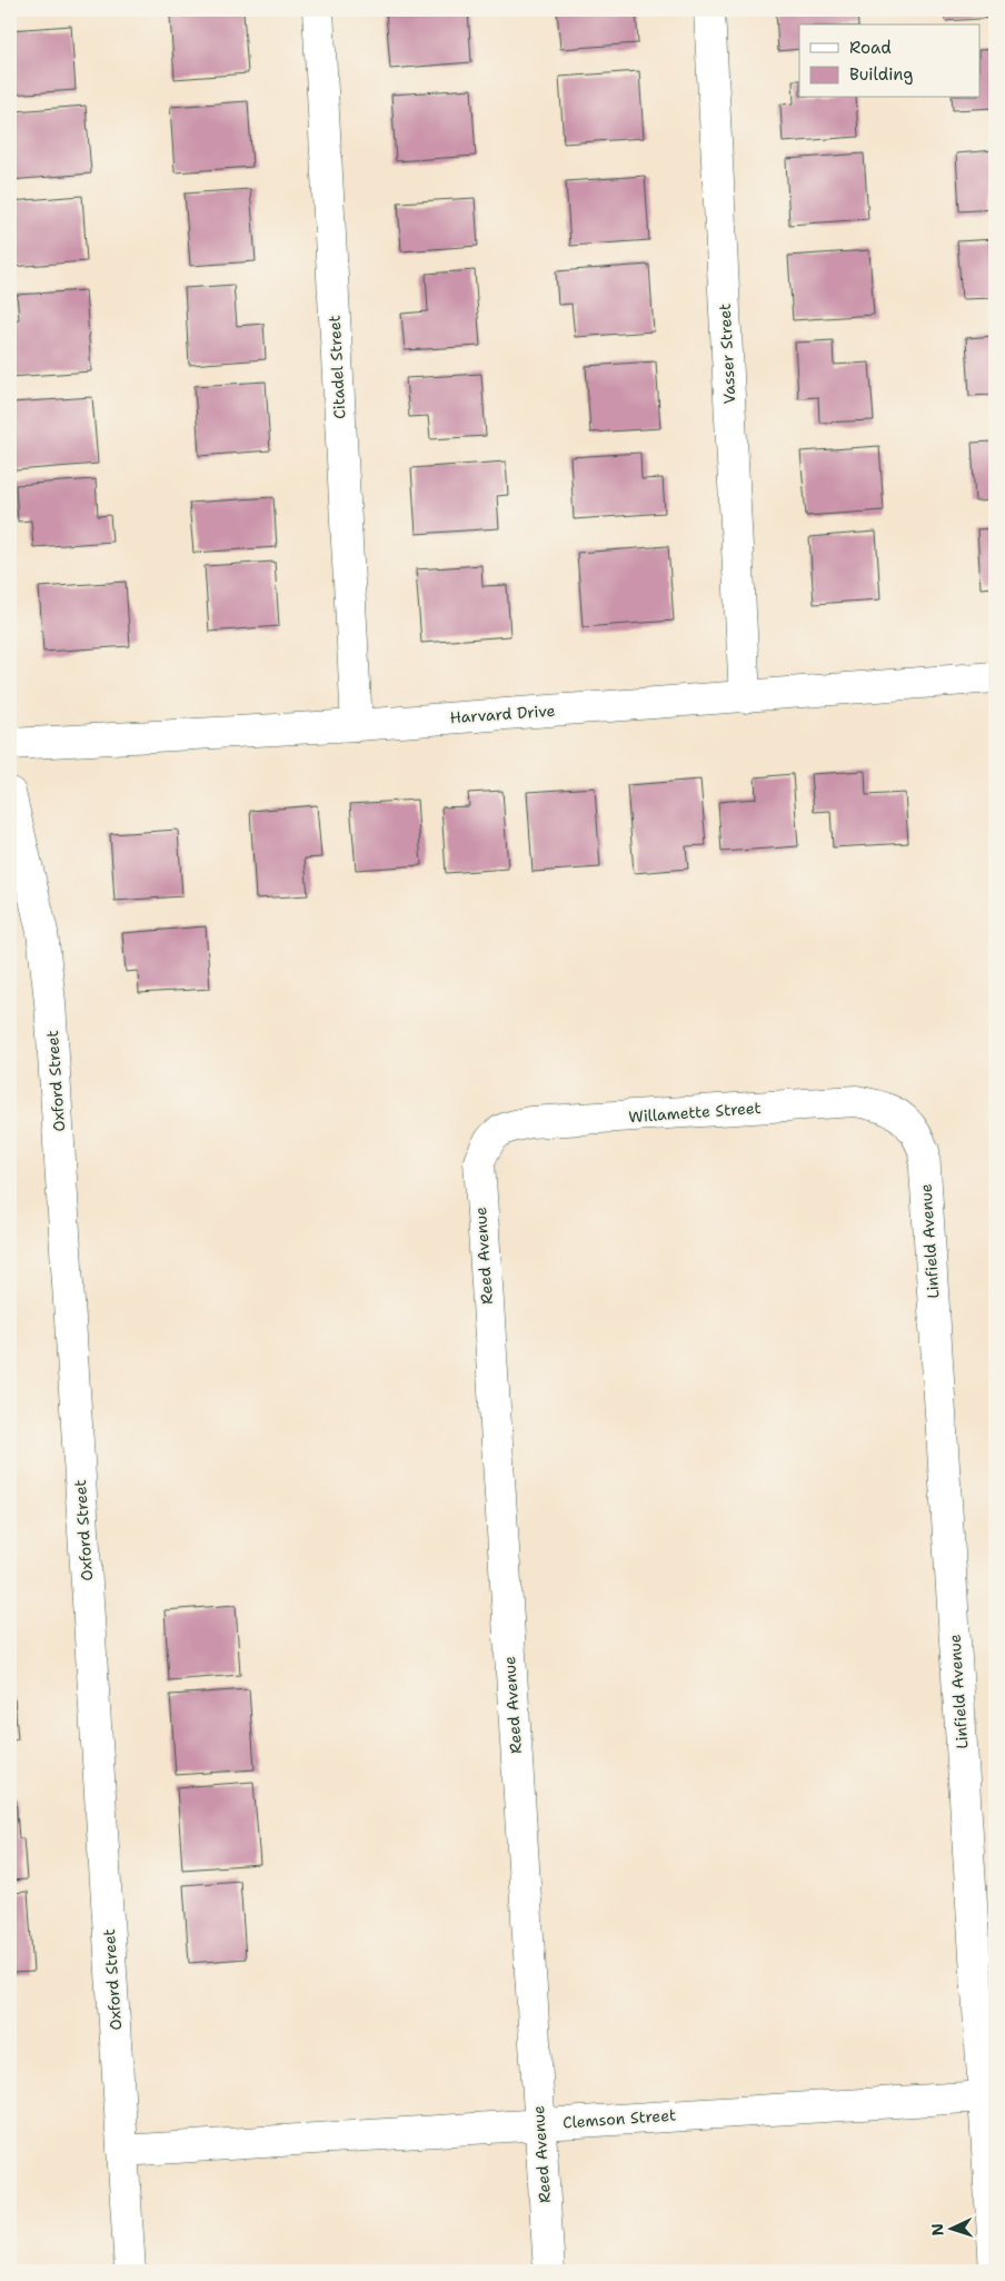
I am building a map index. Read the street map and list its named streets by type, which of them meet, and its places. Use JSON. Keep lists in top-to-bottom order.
{
  "streets": {
    "street": [
      "Vasser Street",
      "Citadel Street",
      "Harvard Drive",
      "Oxford Street",
      "Willamette Street",
      "Linfield Avenue",
      "Reed Avenue",
      "Clemson Street"
    ]
  },
  "crossings": [
    ["Vasser Street", "Harvard Drive"],
    ["Citadel Street", "Harvard Drive"],
    ["Oxford Street", "Clemson Street"],
    ["Willamette Street", "Linfield Avenue"],
    ["Willamette Street", "Reed Avenue"],
    ["Linfield Avenue", "Clemson Street"],
    ["Reed Avenue", "Clemson Street"]
  ],
  "legend": ["Road", "Building"],
  "north": "left"
}
